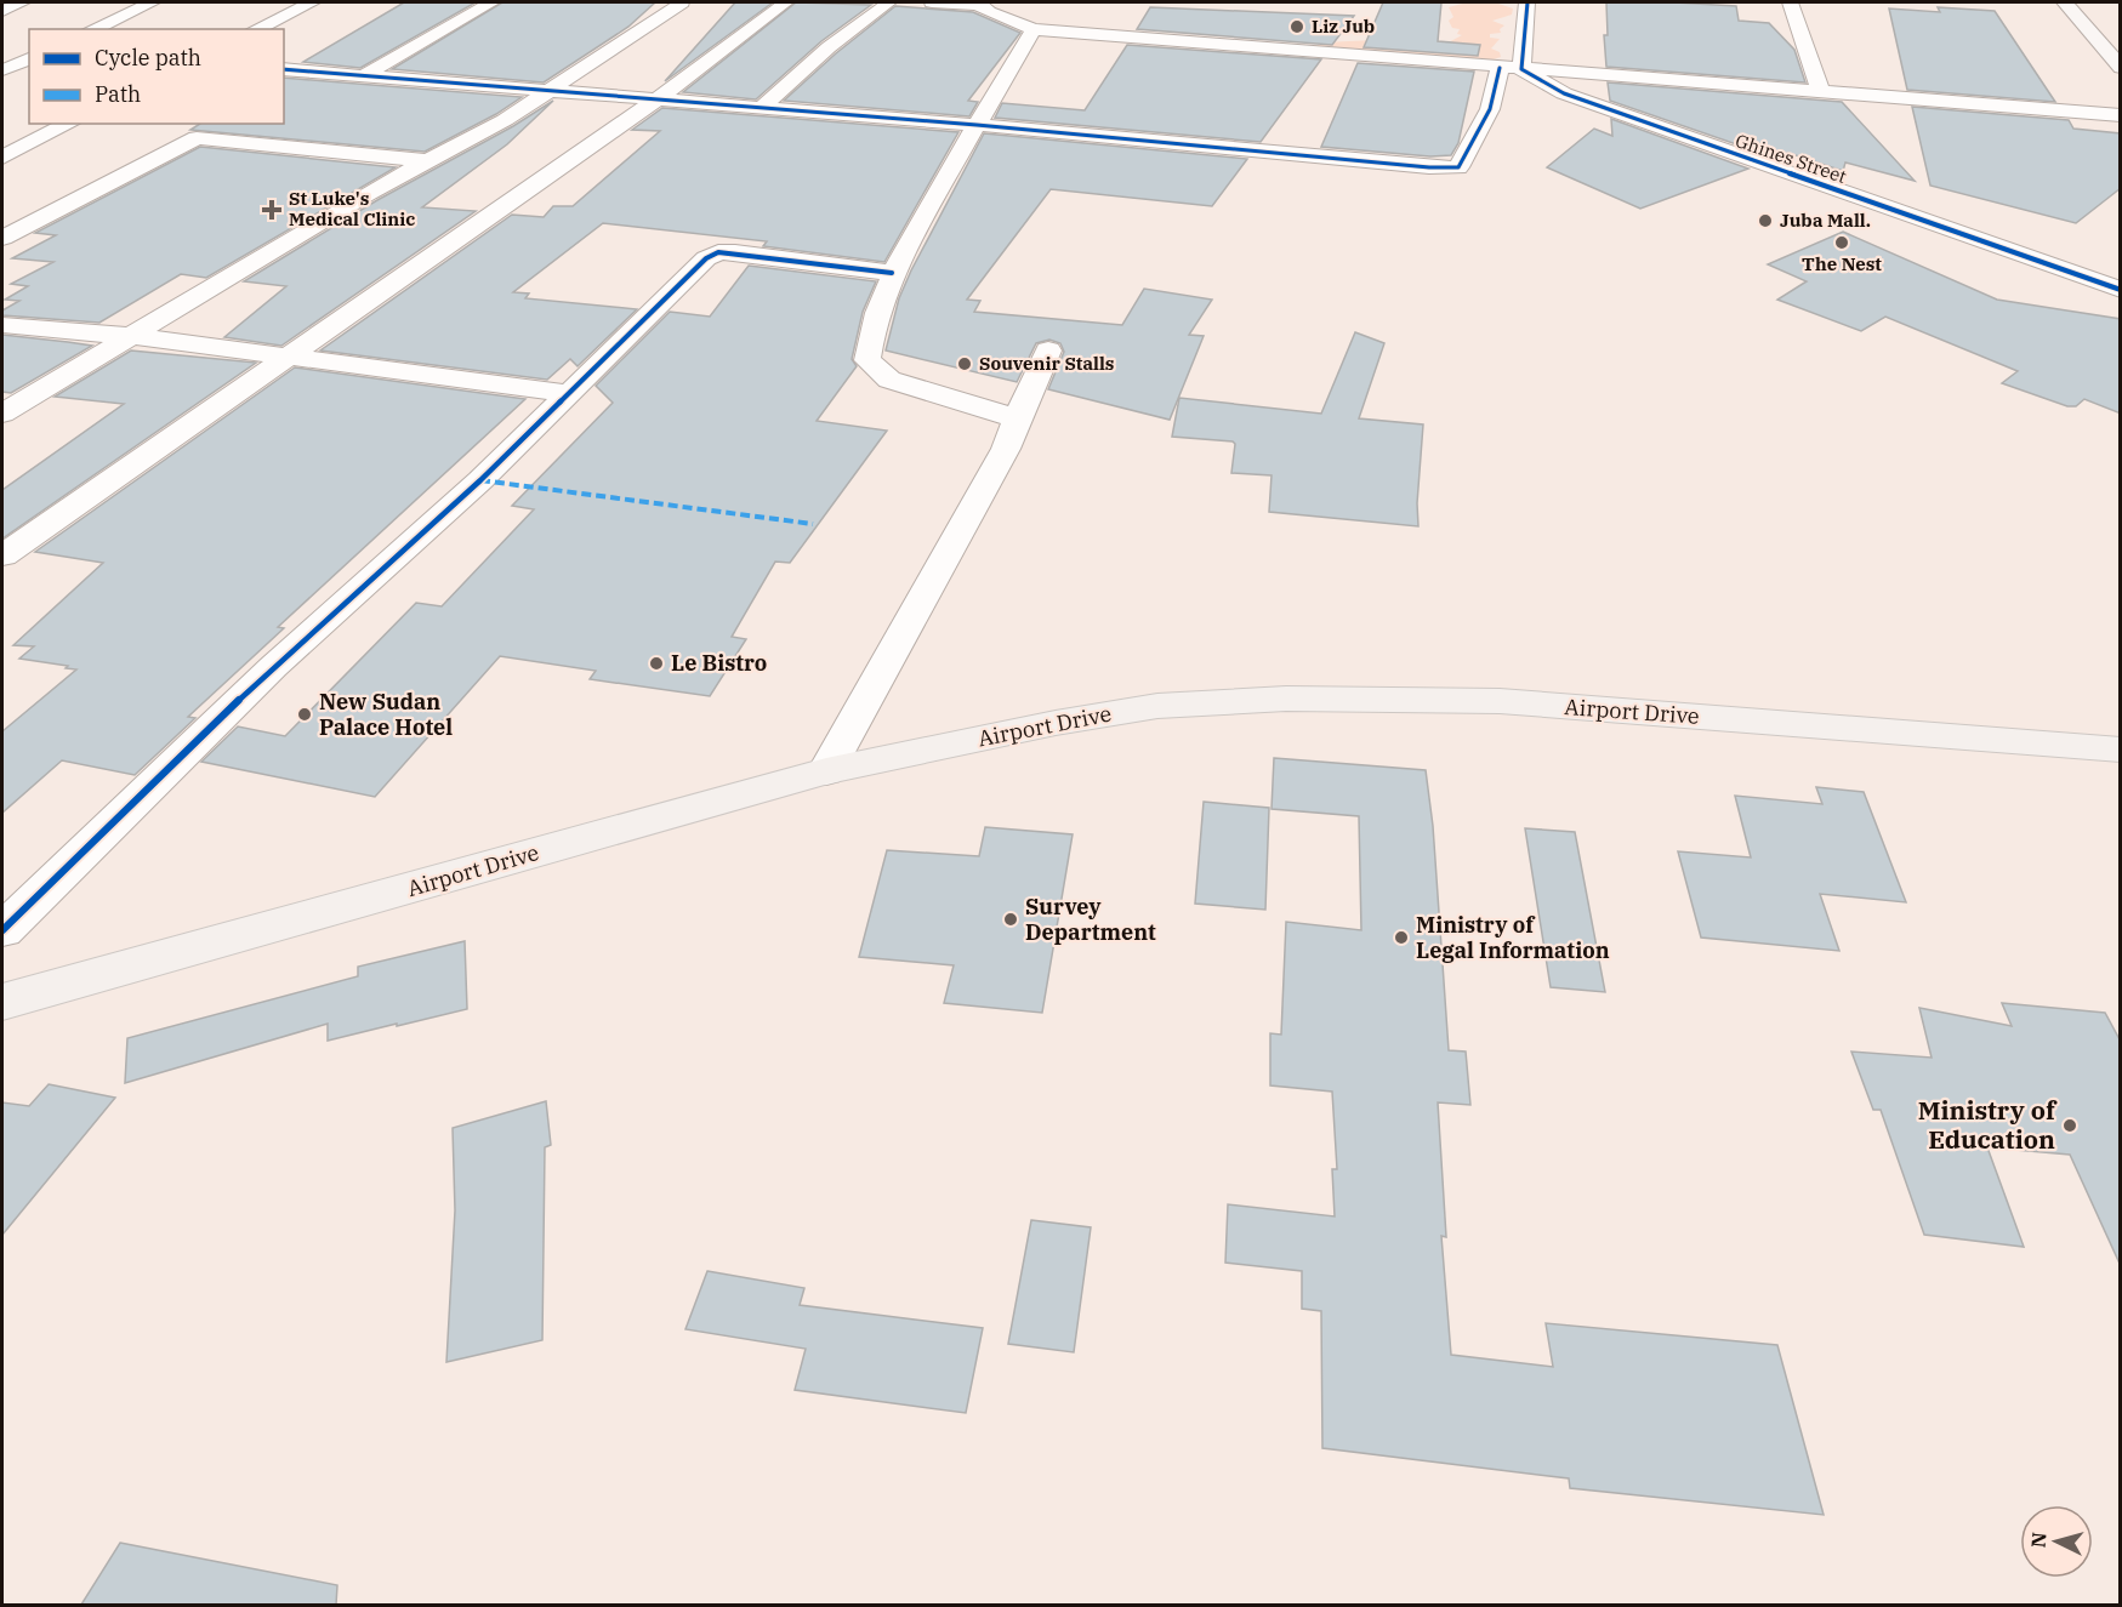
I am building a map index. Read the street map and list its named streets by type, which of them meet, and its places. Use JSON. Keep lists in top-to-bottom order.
{
  "streets": {
    "main road": ["Airport Drive"],
    "street": ["Ghines Street"]
  },
  "places": {
    "other": [
      "Liz Jub",
      "Juba Mall.",
      "The Nest",
      "Souvenir Stalls",
      "Le Bistro",
      "New Sudan Palace Hotel",
      "Survey Department",
      "Ministry of Legal Information",
      "Ministry of Education"
    ],
    "health": ["St Luke's Medical Clinic"]
  },
  "legend": ["Cycle path", "Path"],
  "north": "left"
}
